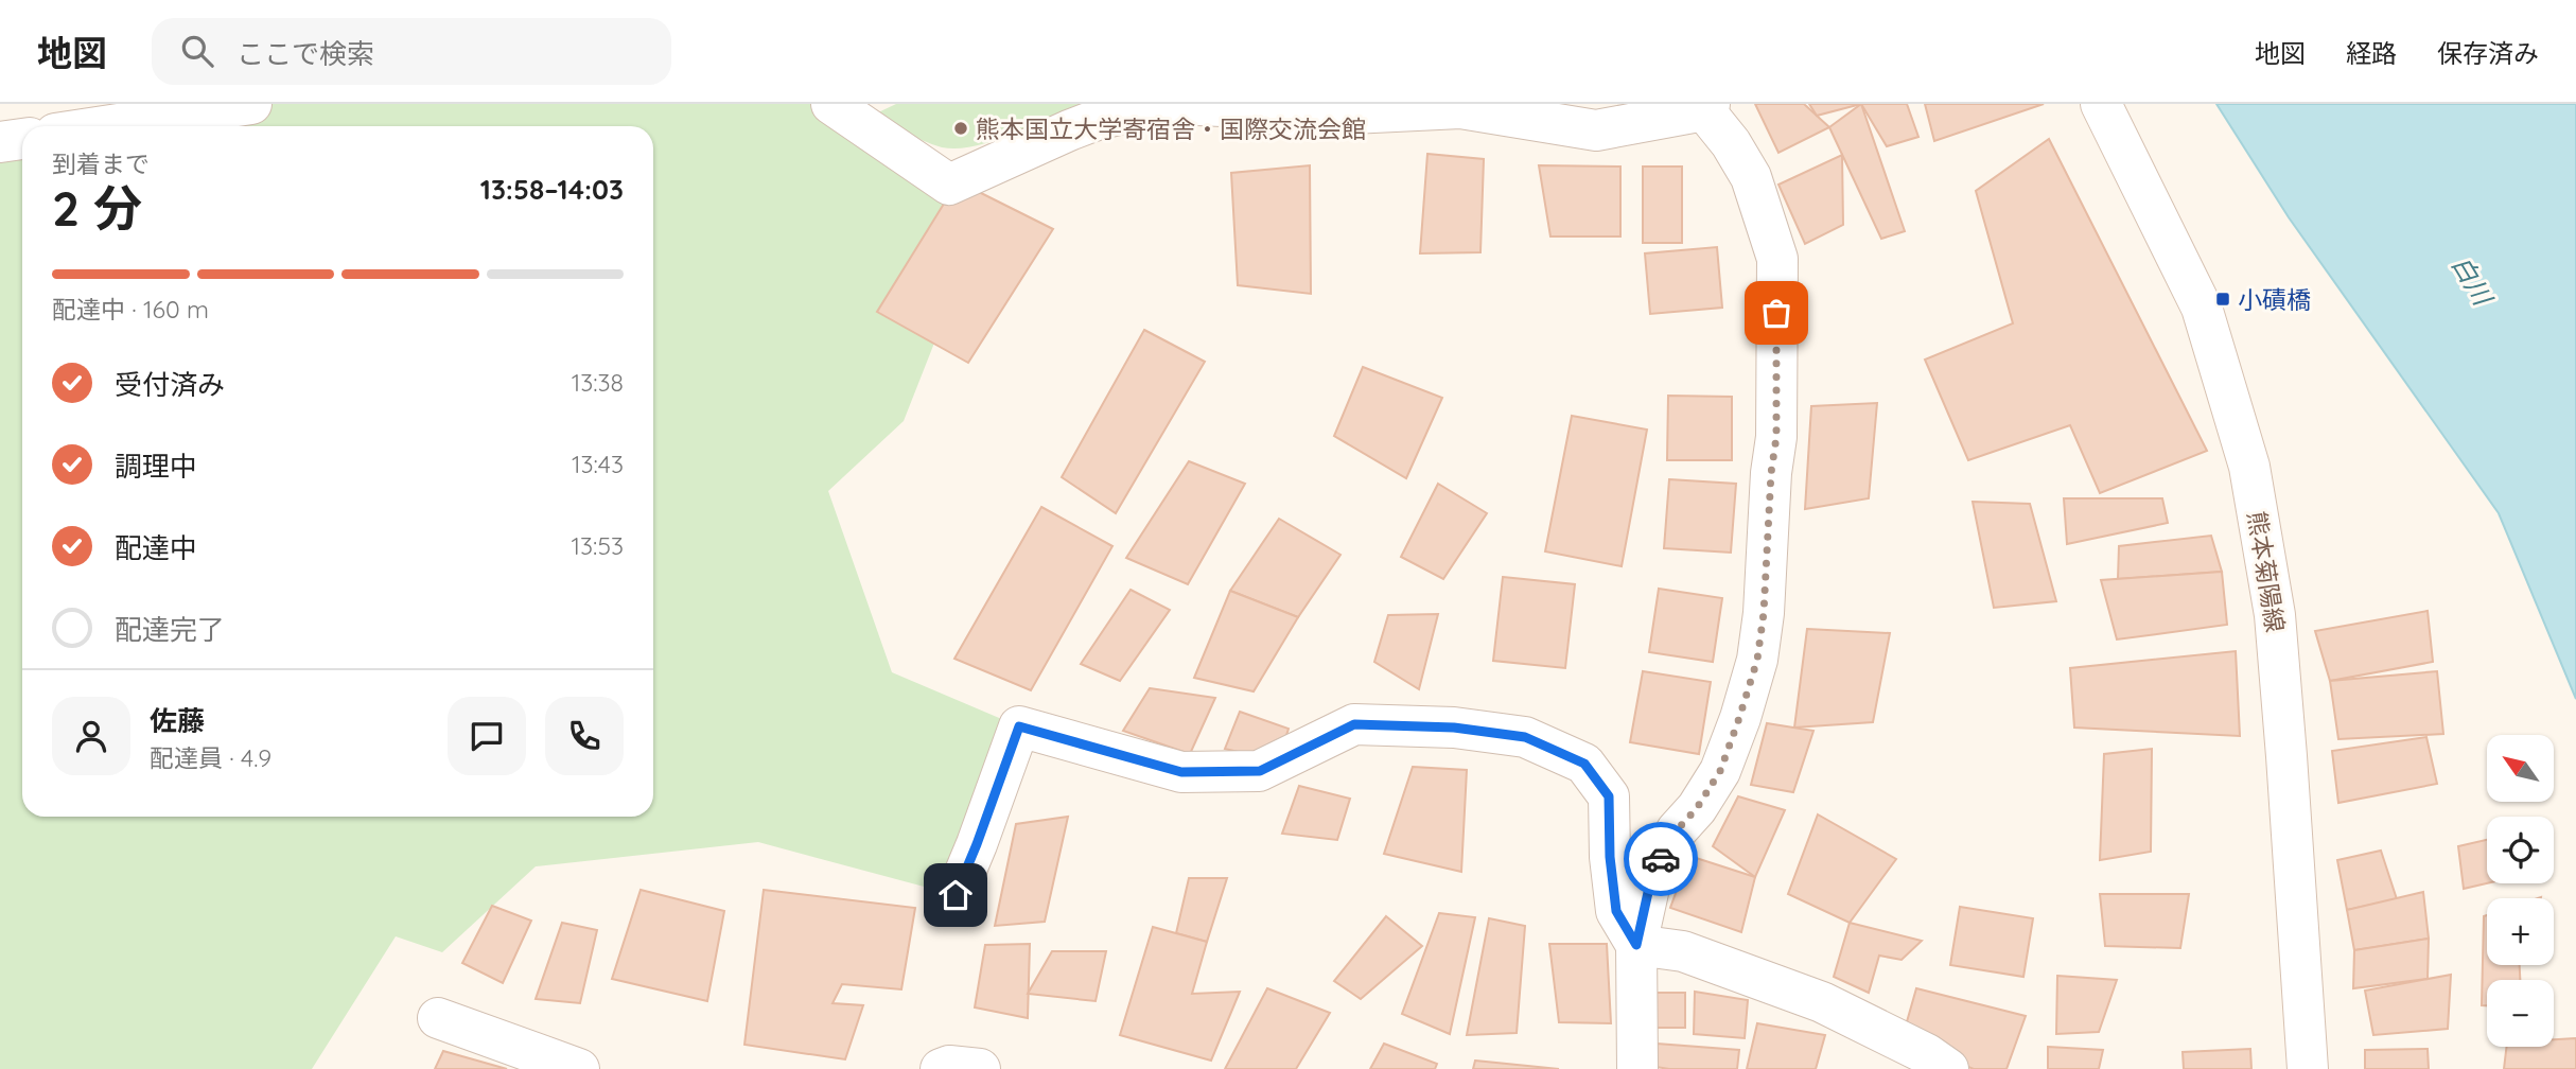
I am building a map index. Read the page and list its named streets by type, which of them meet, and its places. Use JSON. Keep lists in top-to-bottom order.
{
  "streets": {
    "street": ["熊本菊陽線"]
  },
  "water": ["白川"],
  "places": {
    "other": ["熊本国立大学寄宿舎・国際交流会館"],
    "transit": ["小磧橋"]
  },
  "north": "top left",
  "page": {
    "header": "地図",
    "search": "ここで検索",
    "nav": ["地図", "経路", "保存済み"],
    "heading": ["2 分", "到着まで", "13:58–14:03"],
    "panel": ["佐藤", "配達員 · 4.9"],
    "bar": "配達中 · 160 m",
    "list": [
      ["受付済み", "13:38"],
      ["調理中", "13:43"],
      ["配達中", "13:53"],
      "配達完了"
    ],
    "map_buttons": ["+", "−"]
  }
}
